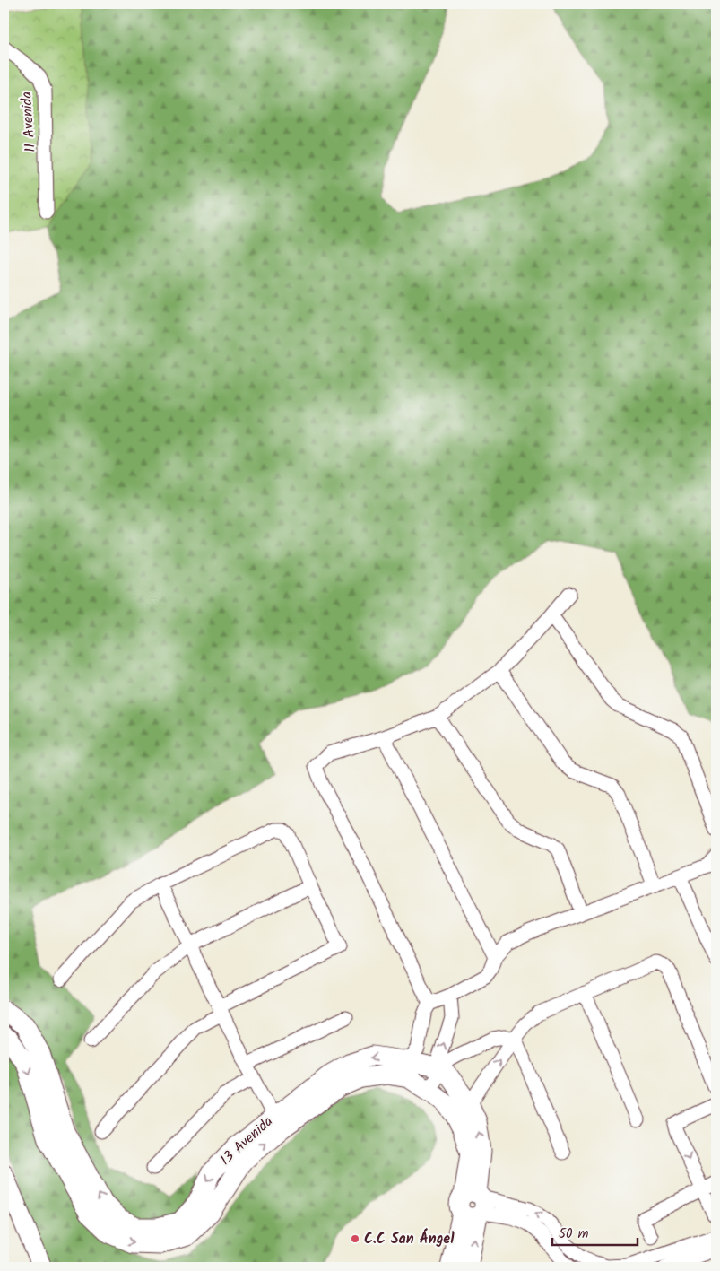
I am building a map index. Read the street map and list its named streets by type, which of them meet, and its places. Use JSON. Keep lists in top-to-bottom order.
{
  "streets": {
    "street": ["11 Avenida", "13 Avenida"]
  },
  "places": ["C.C San Ángel"],
  "scale_bar": "50 m"
}
